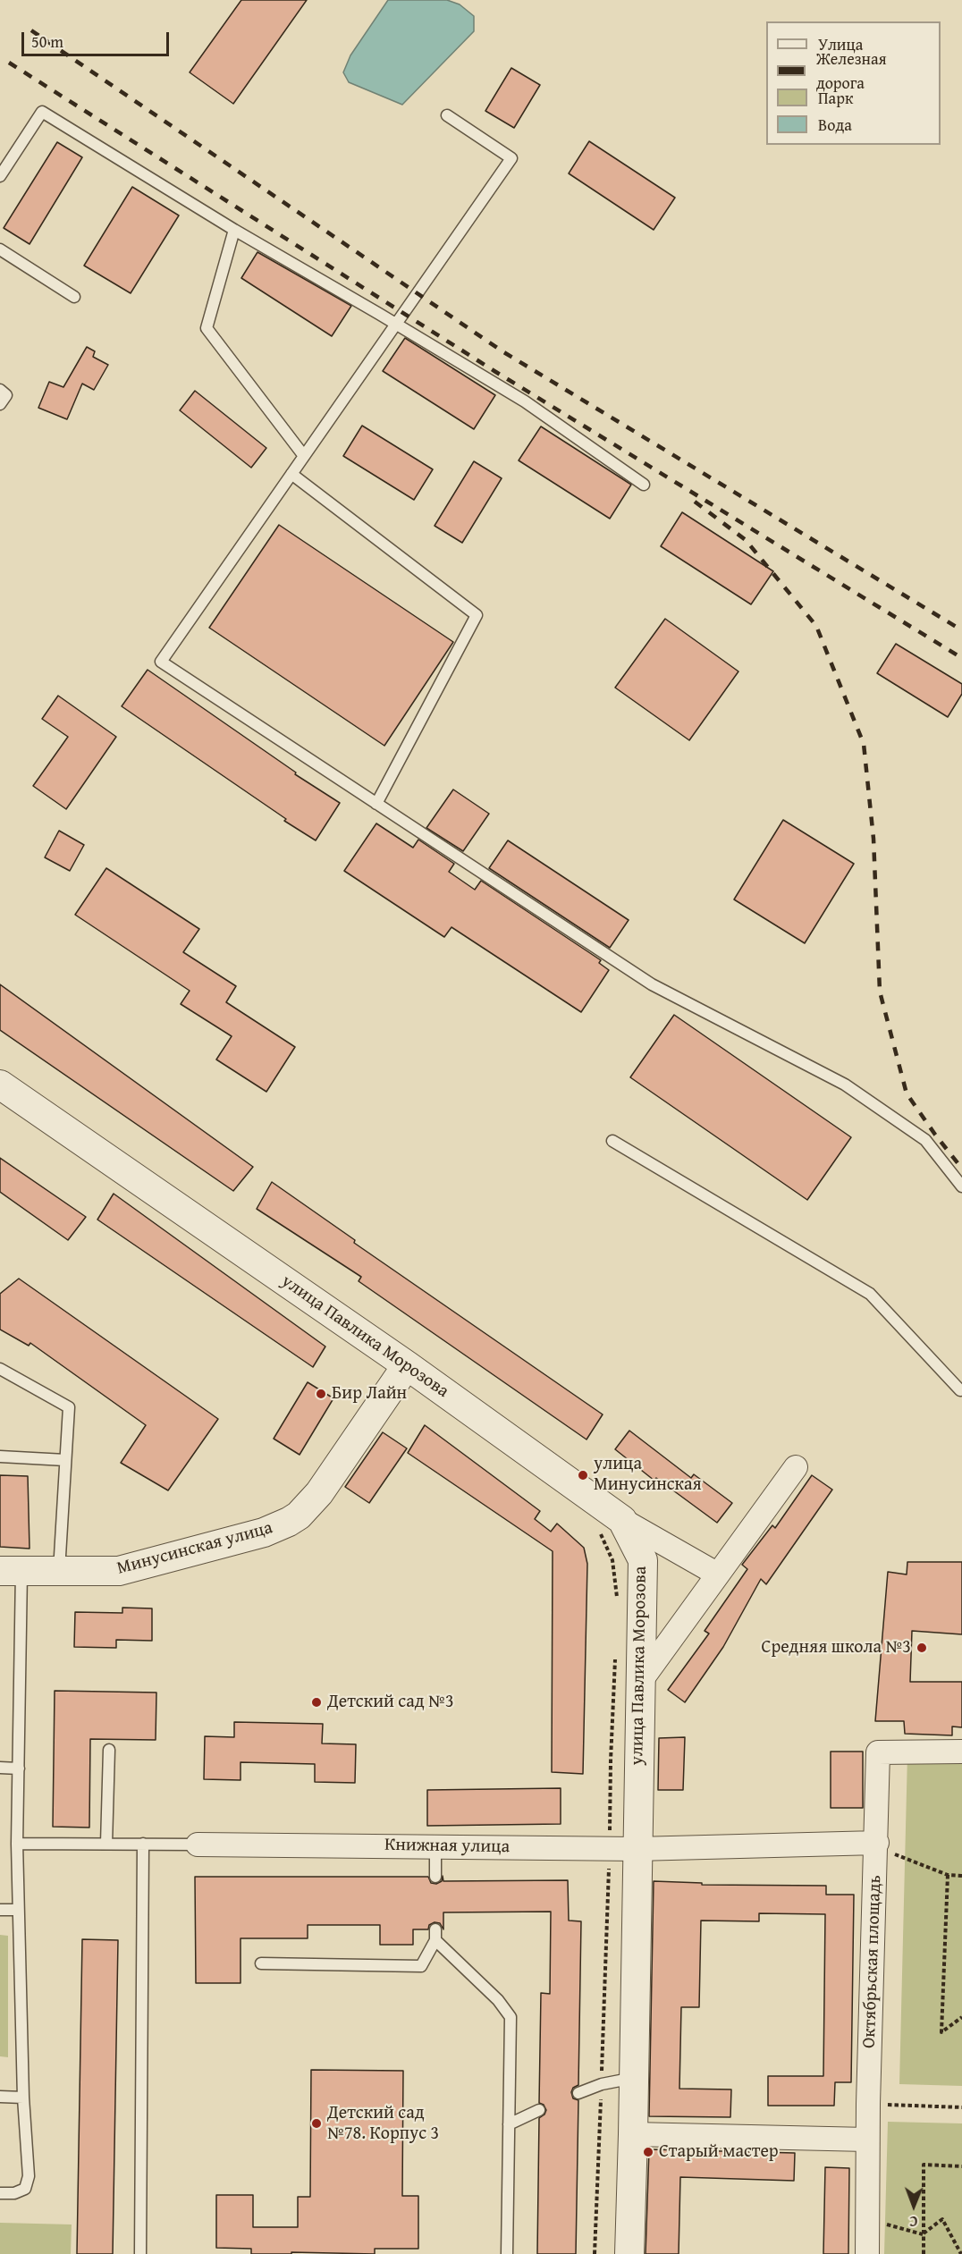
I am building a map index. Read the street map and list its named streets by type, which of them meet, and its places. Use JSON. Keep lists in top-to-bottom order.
{
  "streets": {
    "street": [
      "улица Павлика Морозова",
      "Минусинская улица",
      "Книжная улица",
      "Октябрьская площадь"
    ]
  },
  "crossings": [
    ["улица Павлика Морозова", "Минусинская улица"],
    ["улица Павлика Морозова", "Книжная улица"],
    ["Книжная улица", "Октябрьская площадь"]
  ],
  "places": [
    "Бир Лайн",
    "улица Минусинская",
    "Средняя школа №3",
    "Детский сад №3",
    "Детский сад №78. Корпус 3",
    "Старый мастер"
  ],
  "legend": [
    "Улица",
    "Железная дорога",
    "Парк",
    "Вода"
  ],
  "scale_bar": "50 m",
  "north": "bottom"
}
